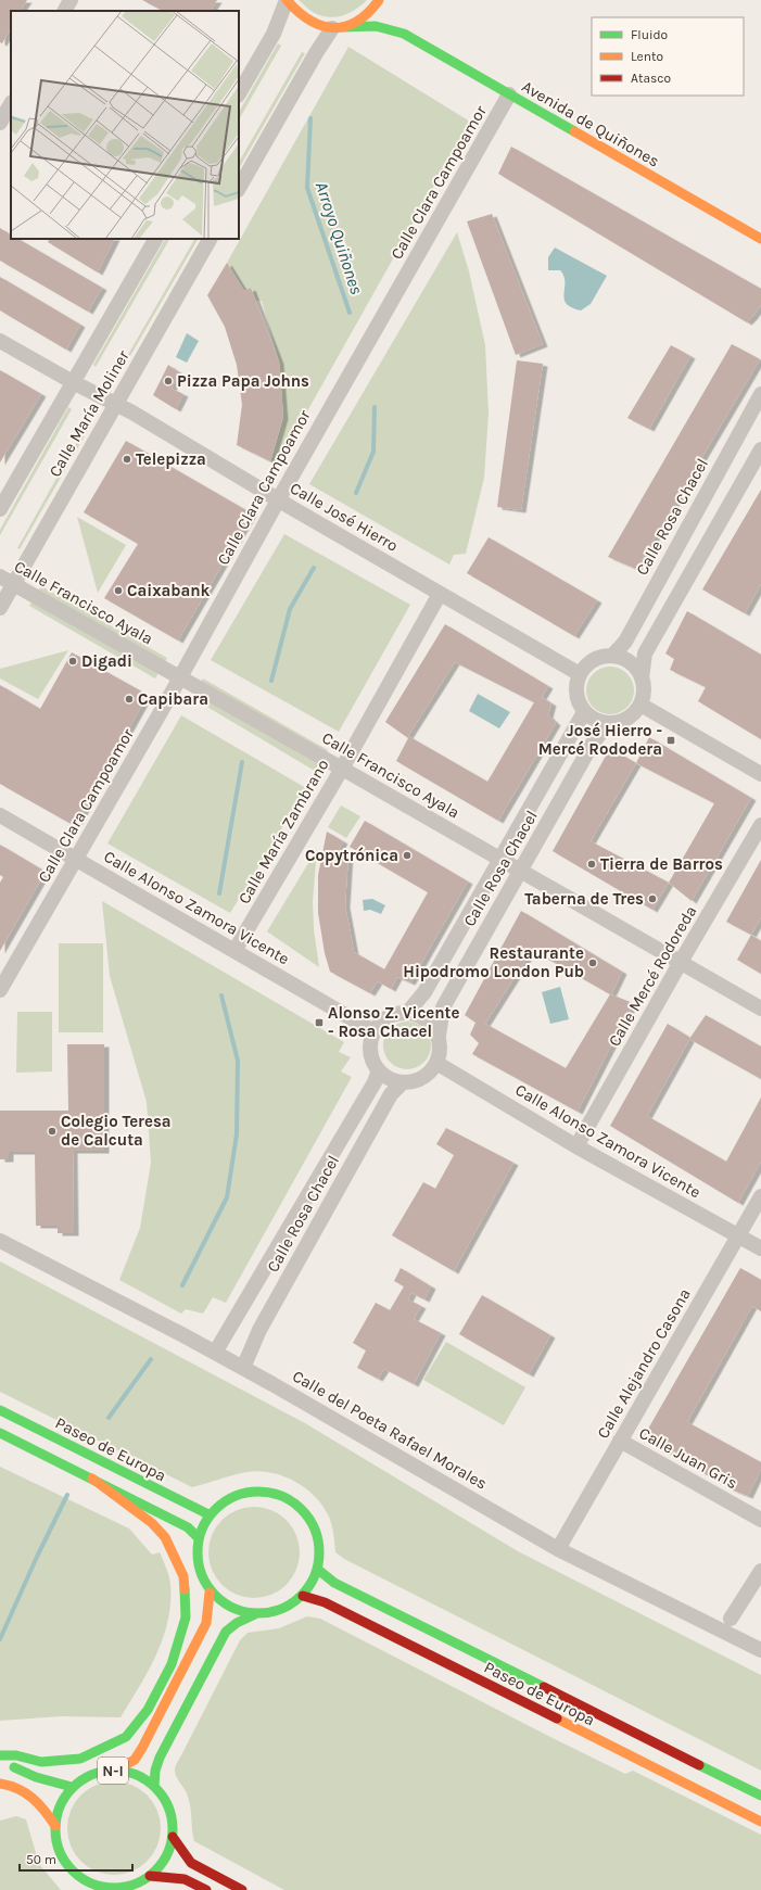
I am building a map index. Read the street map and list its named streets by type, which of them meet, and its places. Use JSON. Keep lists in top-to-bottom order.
{
  "streets": {
    "main road": ["Avenida de Quiñones", "Paseo de Europa", "N-I"],
    "street": [
      "Calle Clara Campoamor",
      "Calle María Moliner",
      "Calle José Hierro",
      "Calle Rosa Chacel",
      "Calle Francisco Ayala",
      "Calle María Zambrano",
      "Calle Alonso Zamora Vicente",
      "Calle Mercé Rodoreda",
      "Calle Alejandro Casona",
      "Calle del Poeta Rafael Morales",
      "Calle Juan Gris"
    ]
  },
  "crossings": [
    ["Avenida de Quiñones", "Calle Clara Campoamor"],
    ["Calle Clara Campoamor", "Calle José Hierro"],
    ["Calle Clara Campoamor", "Calle Francisco Ayala"],
    ["Calle Clara Campoamor", "Calle Alonso Zamora Vicente"],
    ["Calle María Moliner", "Calle José Hierro"],
    ["Calle María Moliner", "Calle Francisco Ayala"],
    ["Calle José Hierro", "Calle Rosa Chacel"],
    ["Calle José Hierro", "Calle María Zambrano"],
    ["Calle Rosa Chacel", "Calle Francisco Ayala"],
    ["Calle Rosa Chacel", "Calle Alonso Zamora Vicente"],
    ["Calle Rosa Chacel", "Calle del Poeta Rafael Morales"],
    ["Calle Francisco Ayala", "Calle María Zambrano"],
    ["Calle Francisco Ayala", "Calle Mercé Rodoreda"],
    ["Calle María Zambrano", "Calle Alonso Zamora Vicente"],
    ["Calle Alonso Zamora Vicente", "Calle Mercé Rodoreda"],
    ["Calle Alonso Zamora Vicente", "Calle Alejandro Casona"],
    ["Calle Alejandro Casona", "Calle del Poeta Rafael Morales"],
    ["Calle Alejandro Casona", "Calle Juan Gris"]
  ],
  "water": ["Arroyo Quiñones"],
  "places": {
    "other": [
      "Pizza Papa Johns",
      "Telepizza",
      "Caixabank",
      "Digadi",
      "Capibara",
      "Copytrónica",
      "Tierra de Barros",
      "Taberna de Tres",
      "Restaurante Hipodromo London Pub",
      "Colegio Teresa de Calcuta"
    ],
    "transit": ["José Hierro - Mercé Rododera", "Alonso Z. Vicente - Rosa Chacel"]
  },
  "legend": ["Fluido", "Lento", "Atasco"],
  "scale_bar": "50 m"
}
